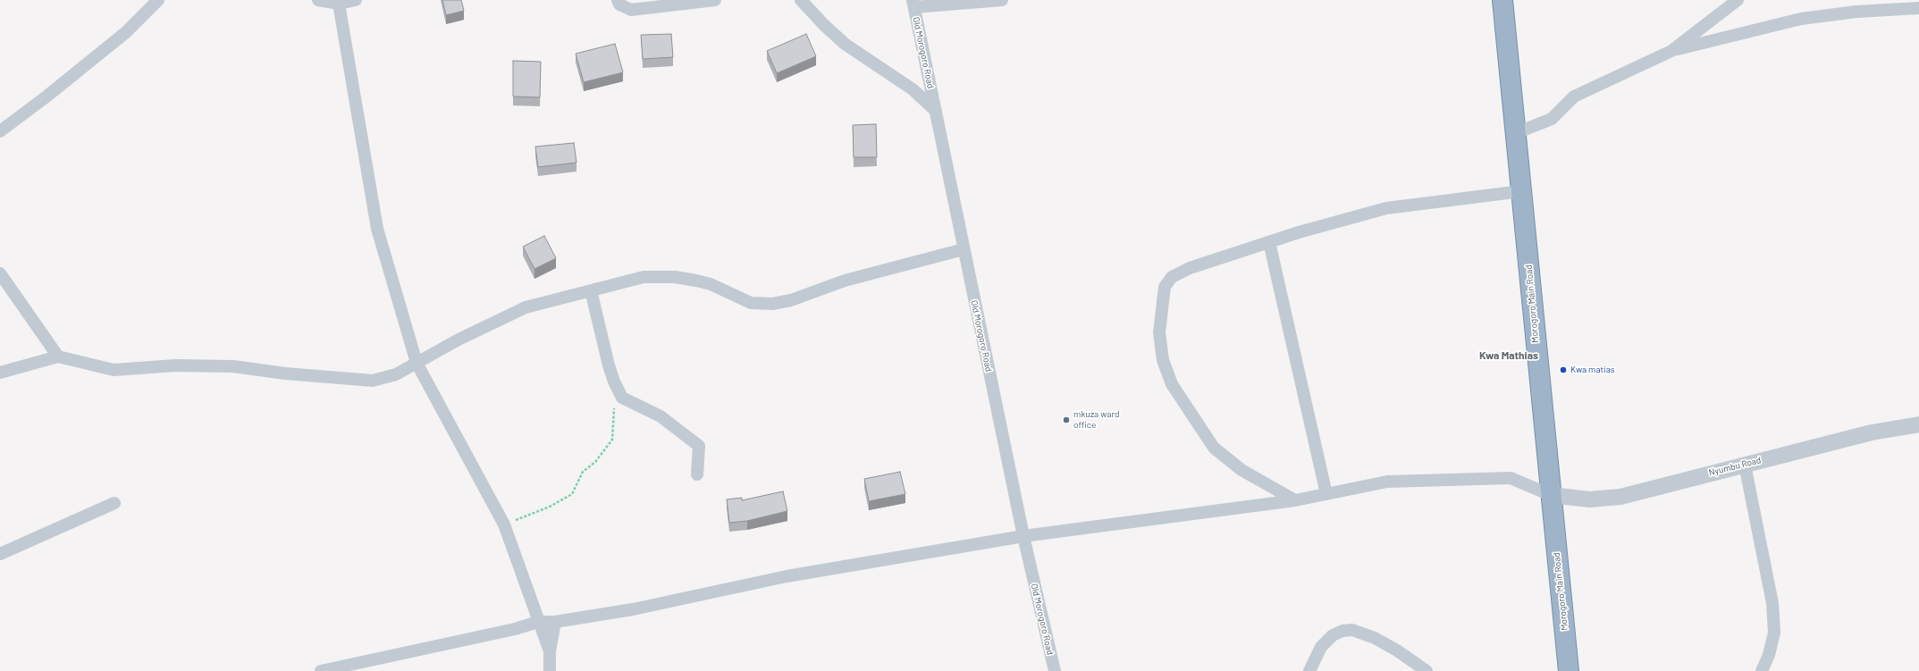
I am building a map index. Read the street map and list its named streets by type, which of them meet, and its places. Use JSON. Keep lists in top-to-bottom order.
{
  "streets": {
    "highway": ["Morogoro Main Road"],
    "street": ["Old Morogoro Road", "Nyumbu Road"]
  },
  "crossings": [
    ["Morogoro Main Road", "Nyumbu Road"]
  ],
  "districts": ["Kwa Mathias"],
  "places": ["Kwa matias", "mkuza ward office"]
}
